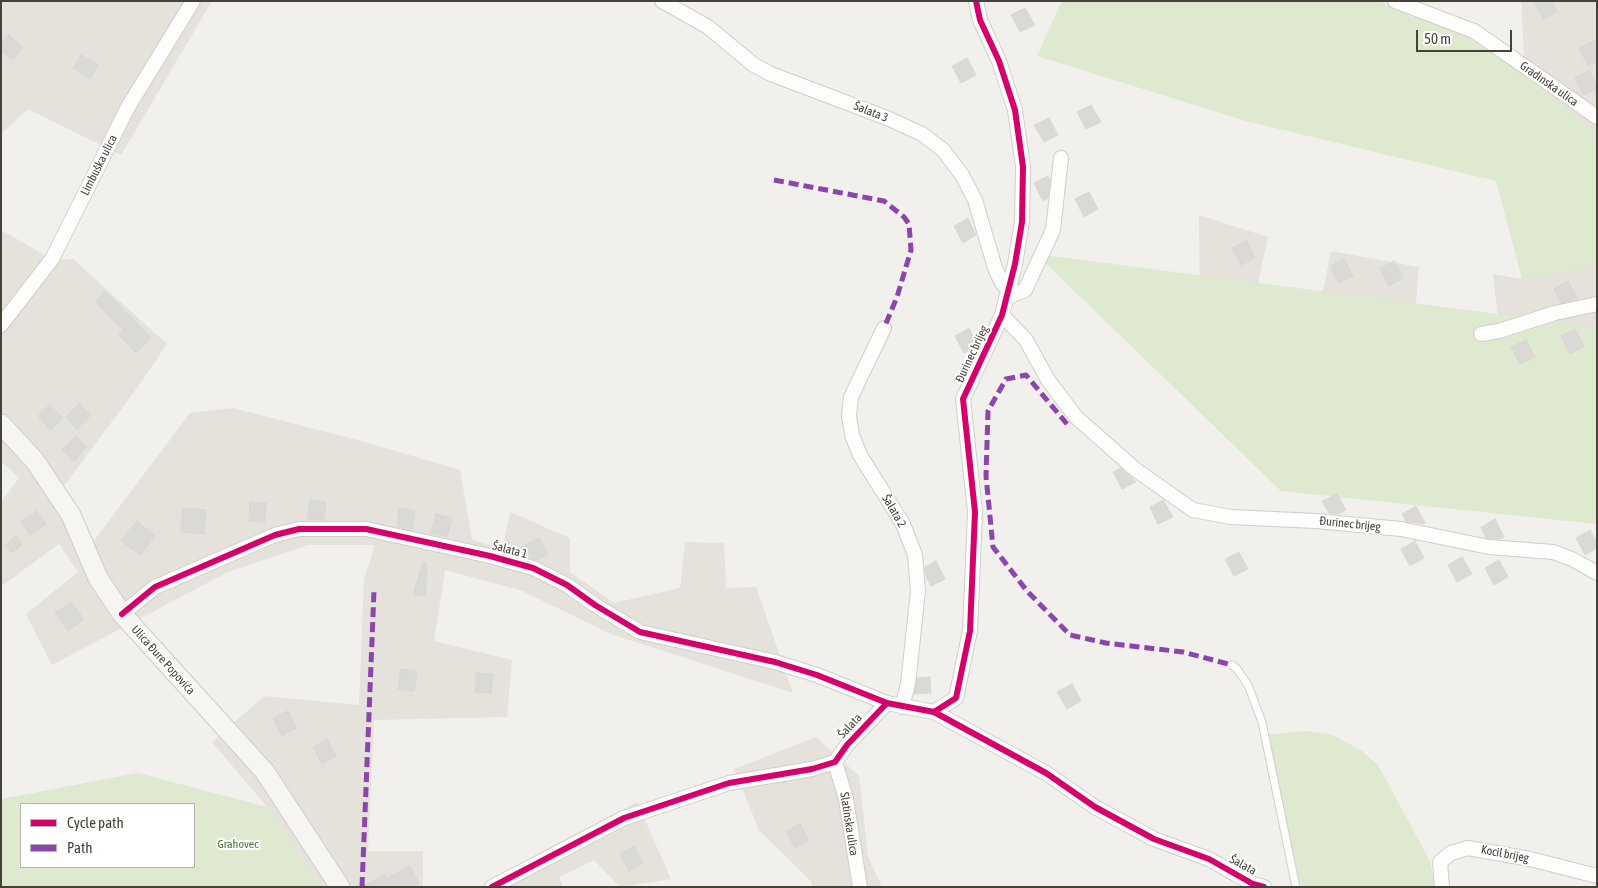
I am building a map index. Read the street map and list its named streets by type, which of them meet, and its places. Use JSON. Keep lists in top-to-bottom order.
{
  "streets": {
    "street": [
      "Gradinska ulica",
      "Šalata 3",
      "Limbuška ulica",
      "Đurinec brijeg",
      "Šalata 2",
      "Šalata 1",
      "Ulica Đure Popovića",
      "Šalata",
      "Slatinska ulica",
      "Kocil brijeg"
    ]
  },
  "crossings": [
    ["Šalata 3", "Đurinec brijeg"],
    ["Đurinec brijeg", "Šalata"],
    ["Šalata 2", "Šalata"],
    ["Šalata 1", "Ulica Đure Popovića"],
    ["Šalata 1", "Šalata"],
    ["Šalata", "Slatinska ulica"]
  ],
  "parks": ["Grahovec"],
  "legend": ["Cycle path", "Path"],
  "scale_bar": "50 m"
}
